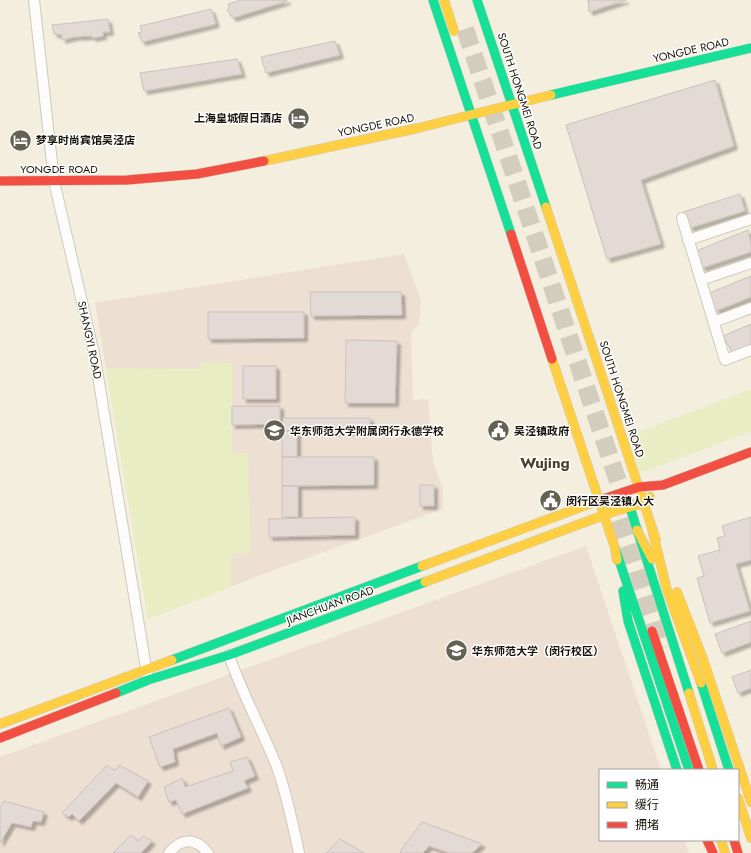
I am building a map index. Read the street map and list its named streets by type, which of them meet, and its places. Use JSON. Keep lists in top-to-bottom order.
{
  "streets": {
    "main road": ["YONGDE ROAD", "SOUTH HONGMEI ROAD", "JIANCHUAN ROAD"],
    "street": ["SHANGYI ROAD"]
  },
  "crossings": [
    ["YONGDE ROAD", "SOUTH HONGMEI ROAD"],
    ["YONGDE ROAD", "SHANGYI ROAD"],
    ["SOUTH HONGMEI ROAD", "JIANCHUAN ROAD"],
    ["SHANGYI ROAD", "JIANCHUAN ROAD"]
  ],
  "districts": ["Wujing"],
  "places": {
    "hotel": ["上海皇城假日酒店", "梦享时尚宾馆吴泾店"],
    "school or university": ["华东师范大学附属闵行永德学校", "华东师范大学（闵行校区）"],
    "public building": ["吴泾镇政府", "闵行区吴泾镇人大"]
  },
  "legend": ["畅通", "缓行", "拥堵"]
}
